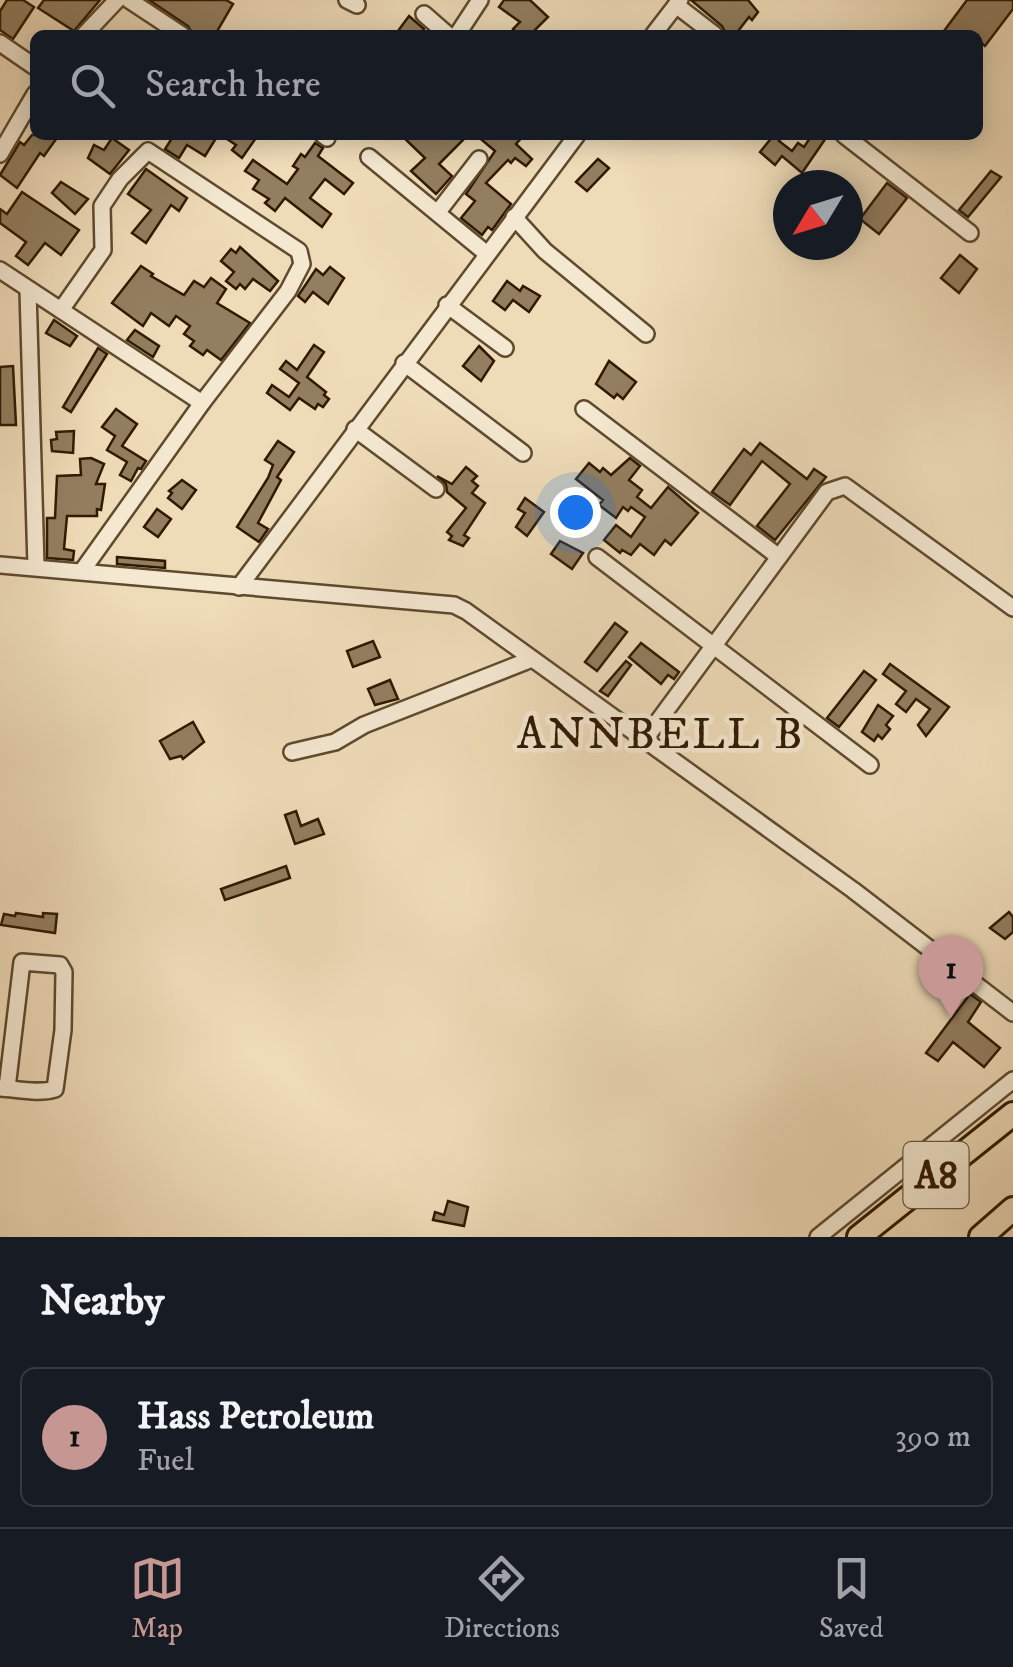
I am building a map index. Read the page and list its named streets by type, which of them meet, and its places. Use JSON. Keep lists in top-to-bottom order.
{
  "streets": {
    "highway": ["A8"]
  },
  "districts": ["ANNBELL B"],
  "north": "bottom left",
  "page": {
    "search": "Search here",
    "pins": "1",
    "heading": "Nearby",
    "list": [
      {
        "mark": "1",
        "name": "Hass Petroleum",
        "note": "Fuel",
        "value": "390 m"
      }
    ],
    "nav": ["Map", "Directions", "Saved"]
  }
}
